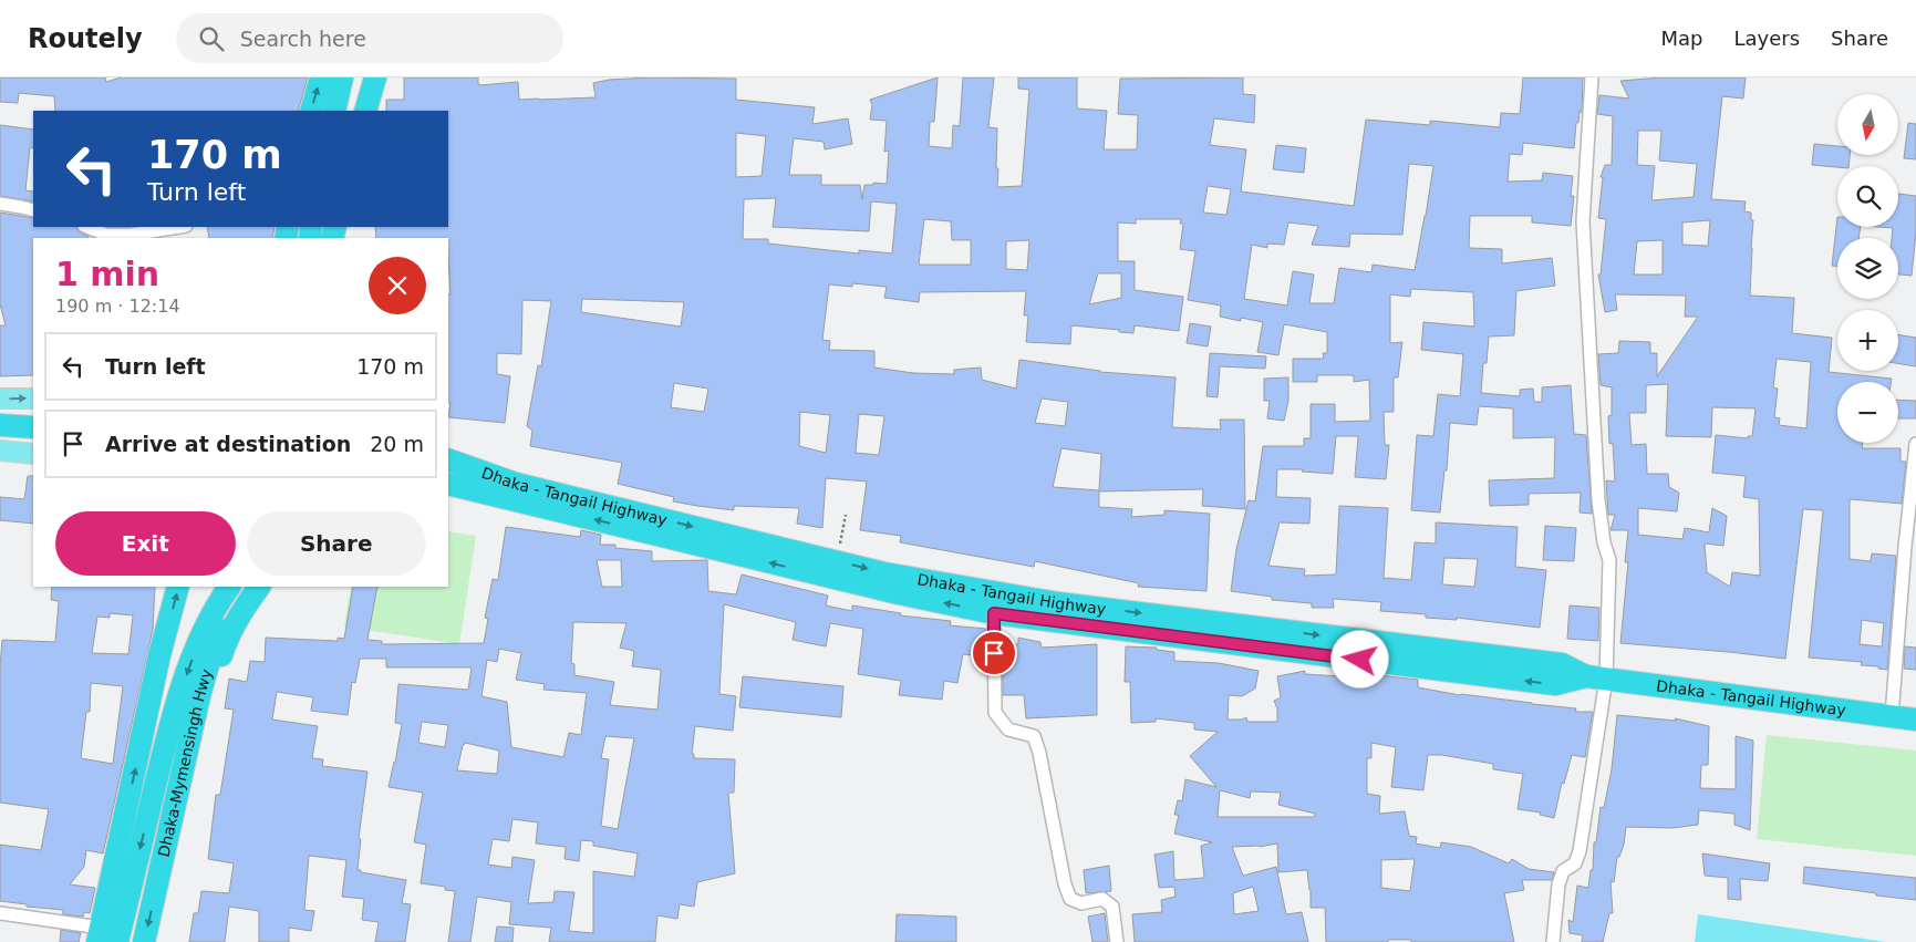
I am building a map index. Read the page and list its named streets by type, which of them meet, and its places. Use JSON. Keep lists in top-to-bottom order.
{
  "streets": {
    "highway": ["Dhaka - Tangail Highway", "Dhaka-Mymensingh Hwy"]
  },
  "north": "bottom",
  "page": {
    "header": "Routely",
    "search": "Search here",
    "nav": ["Map", "Layers", "Share"],
    "map_buttons": ["+", "−"],
    "turn": ["170 m", "Turn left"],
    "heading": ["1 min", "190 m · 12:14"],
    "list": [
      {
        "name": "Turn left",
        "value": "170 m"
      },
      {
        "name": "Arrive at destination",
        "value": "20 m"
      }
    ],
    "buttons": ["Exit", "Share"]
  }
}
